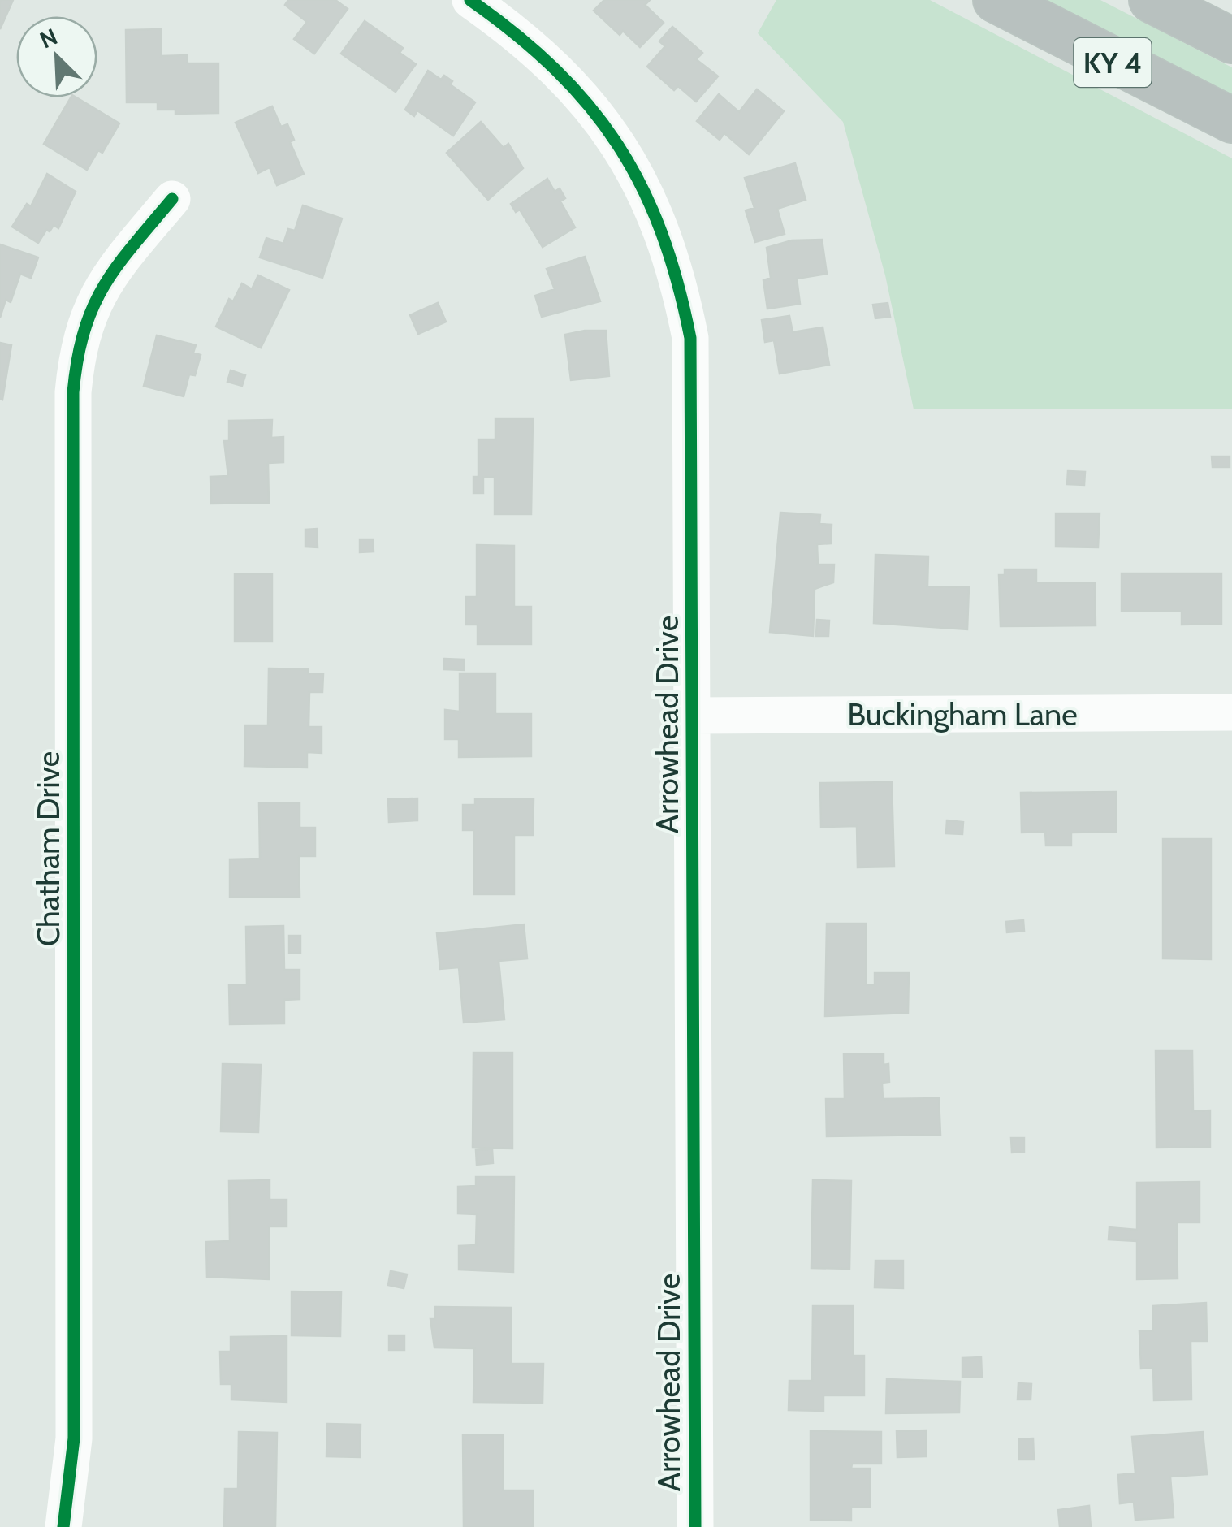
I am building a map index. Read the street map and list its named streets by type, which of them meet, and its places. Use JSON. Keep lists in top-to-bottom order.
{
  "streets": {
    "highway": ["KY 4"],
    "street": ["Buckingham Lane", "Arrowhead Drive", "Chatham Drive"]
  },
  "crossings": [
    ["Buckingham Lane", "Arrowhead Drive"]
  ],
  "north": "top left"
}
